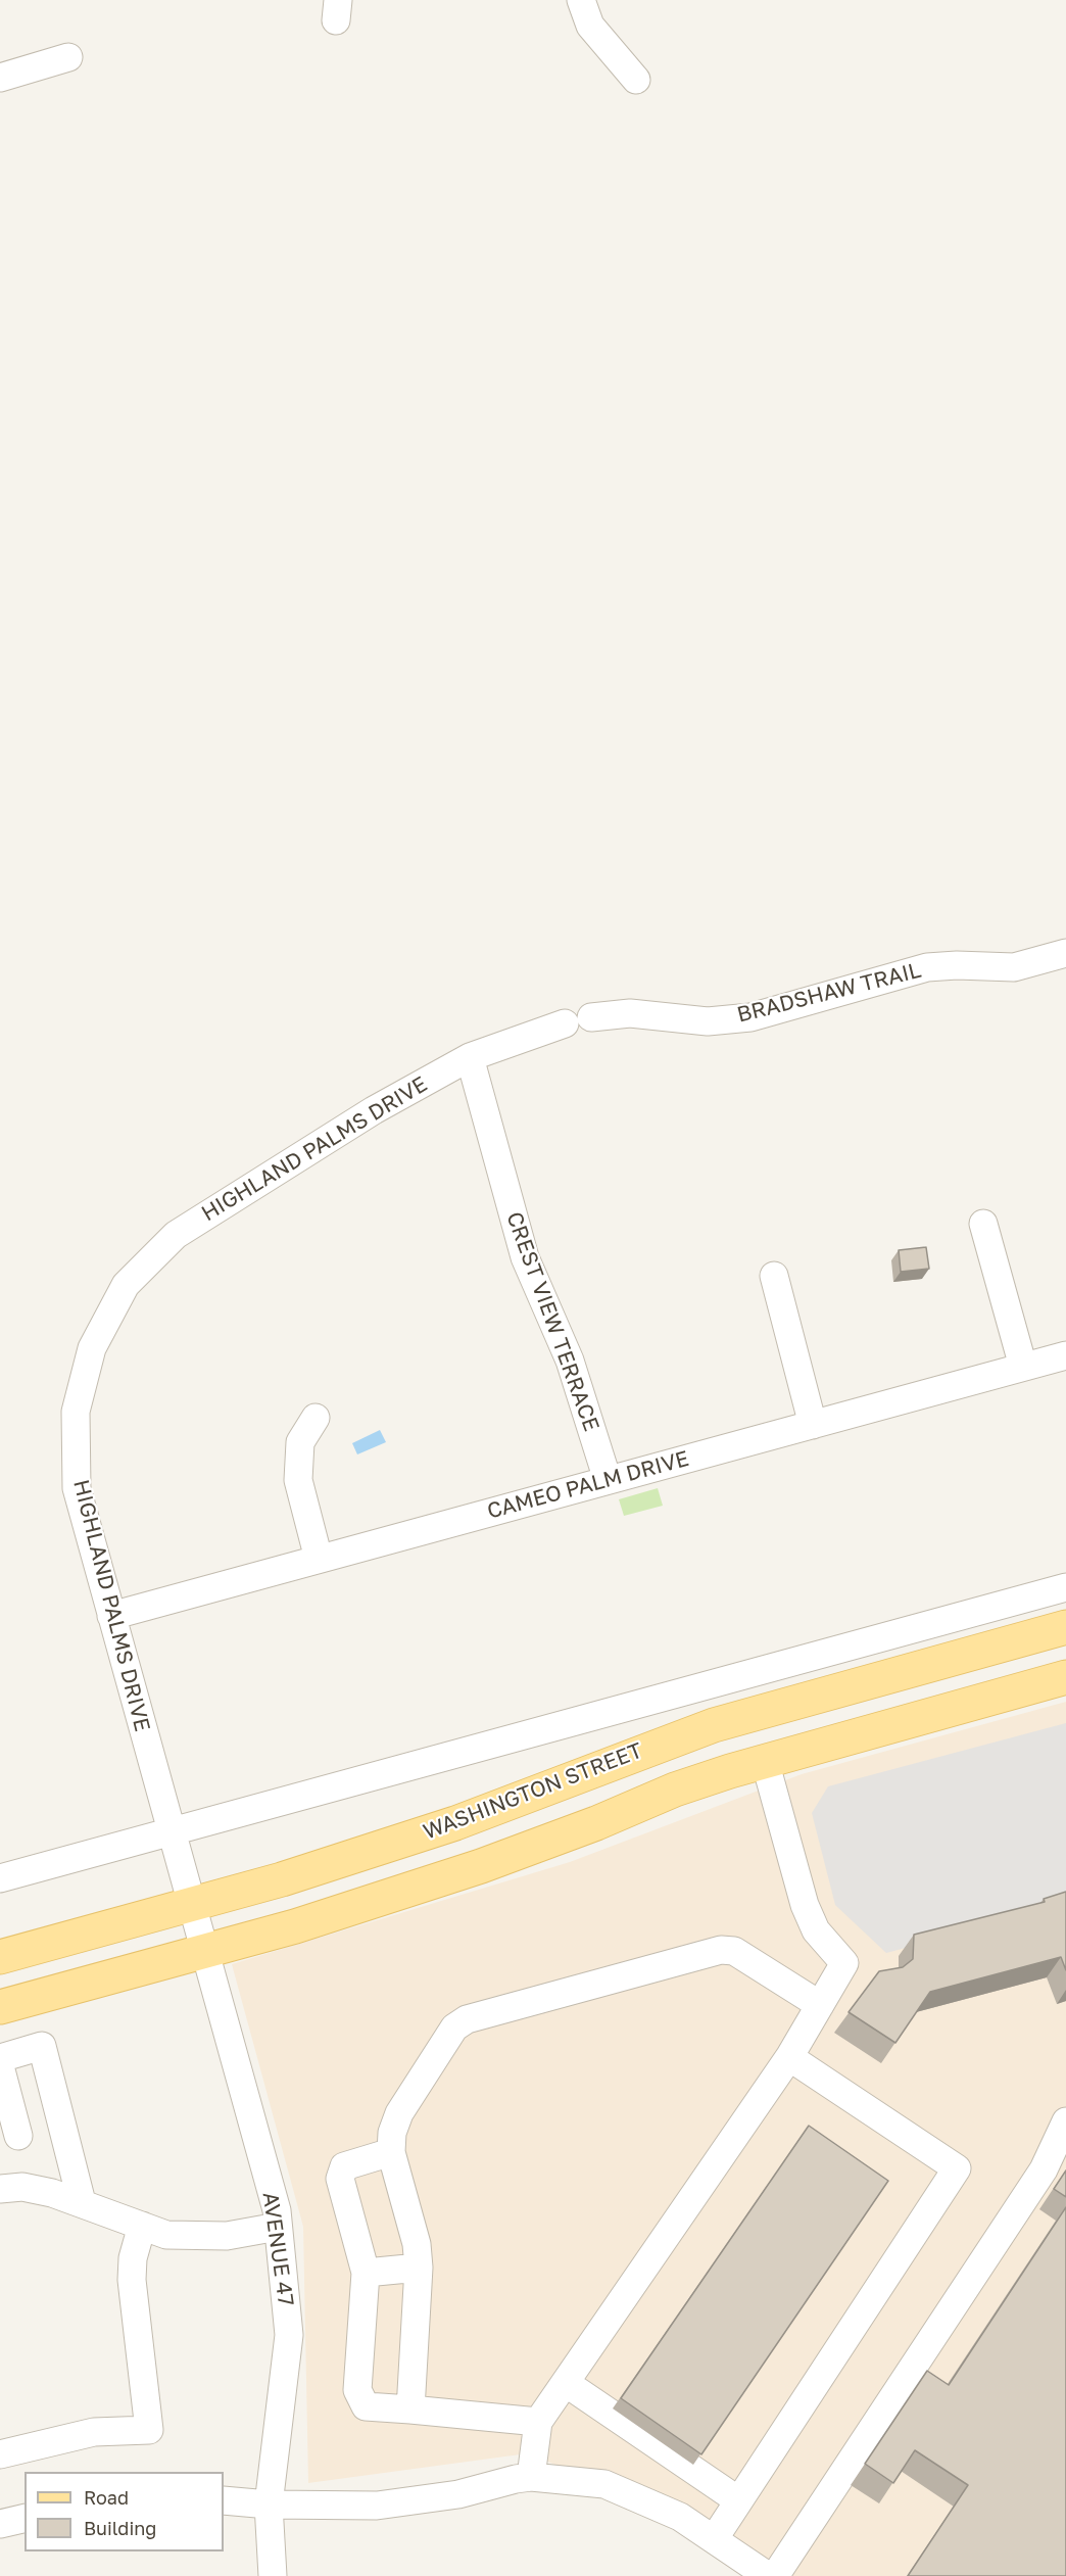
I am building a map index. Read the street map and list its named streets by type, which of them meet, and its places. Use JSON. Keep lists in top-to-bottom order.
{
  "streets": {
    "main road": ["WASHINGTON STREET"],
    "street": [
      "BRADSHAW TRAIL",
      "HIGHLAND PALMS DRIVE",
      "CREST VIEW TERRACE",
      "CAMEO PALM DRIVE",
      "AVENUE 47"
    ]
  },
  "crossings": [
    ["BRADSHAW TRAIL", "HIGHLAND PALMS DRIVE"],
    ["HIGHLAND PALMS DRIVE", "CREST VIEW TERRACE"],
    ["HIGHLAND PALMS DRIVE", "CAMEO PALM DRIVE"],
    ["HIGHLAND PALMS DRIVE", "WASHINGTON STREET"],
    ["HIGHLAND PALMS DRIVE", "AVENUE 47"],
    ["CREST VIEW TERRACE", "CAMEO PALM DRIVE"],
    ["WASHINGTON STREET", "AVENUE 47"]
  ],
  "legend": ["Road", "Building"]
}
